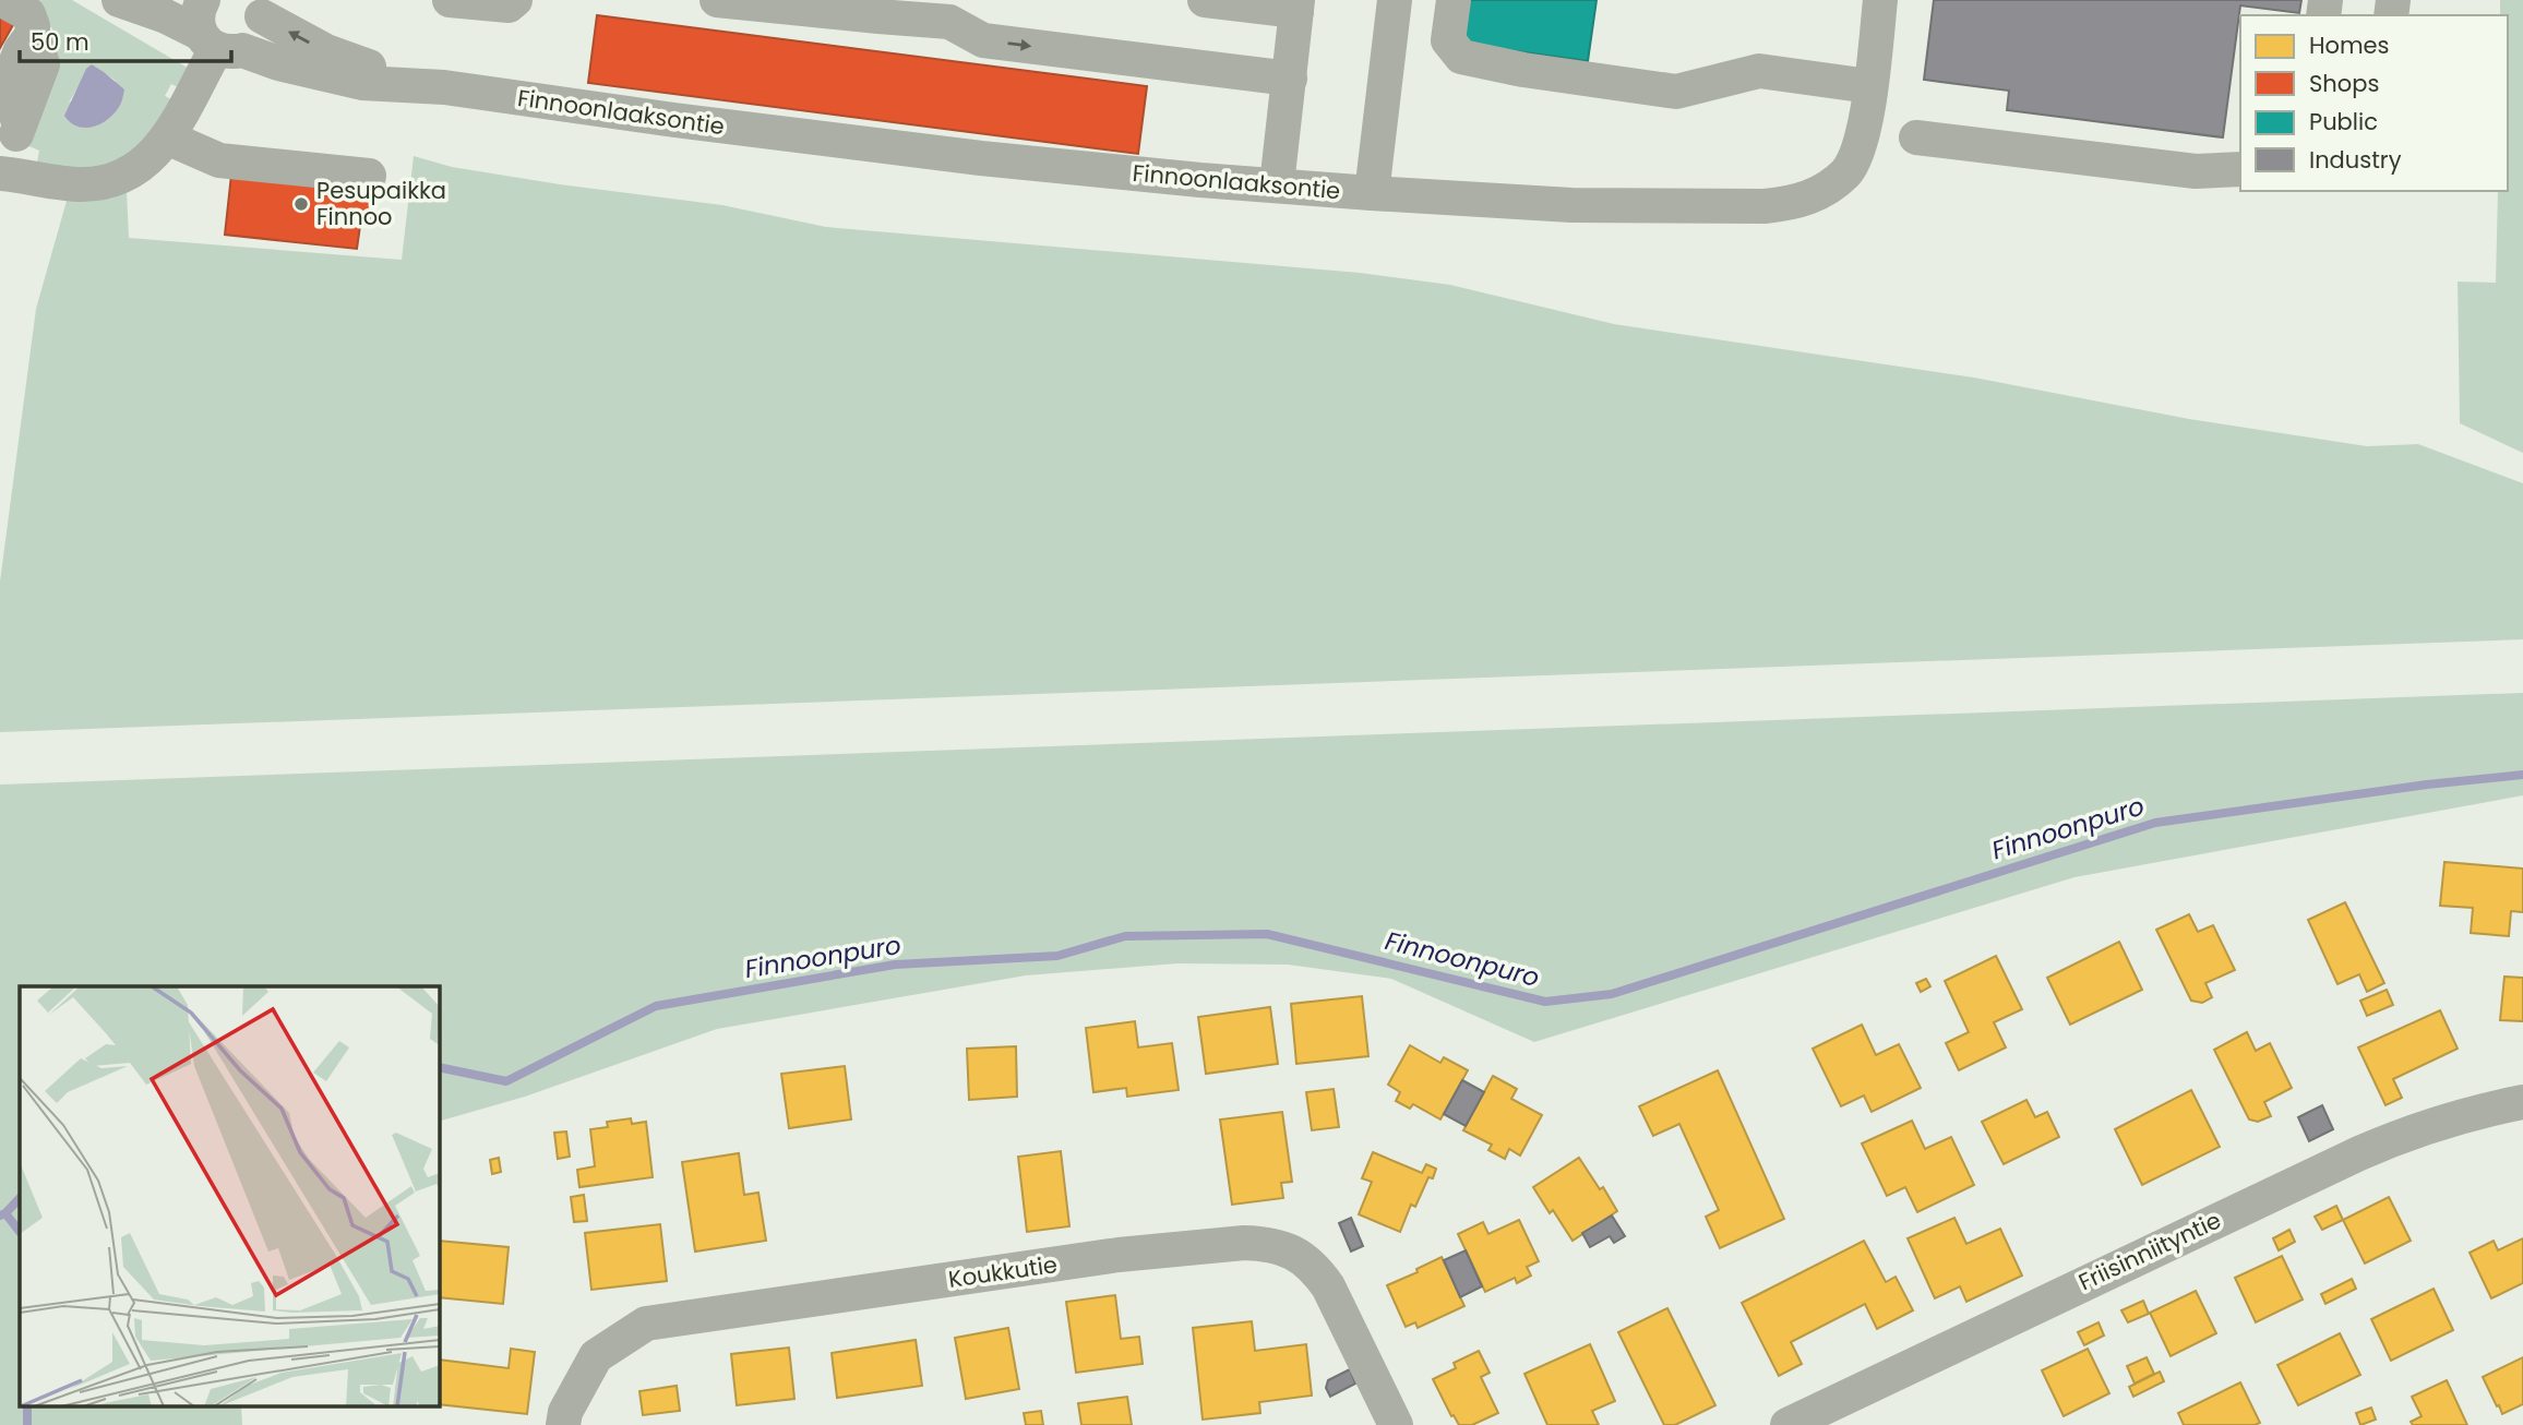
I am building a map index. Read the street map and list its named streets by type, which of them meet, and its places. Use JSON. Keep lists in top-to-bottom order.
{
  "streets": {
    "street": ["Finnoonlaaksontie", "Friisinniityntie", "Koukkutie"]
  },
  "water": ["Finnoonpuro"],
  "places": ["Pesupaikka Finnoo"],
  "legend": [
    "Homes",
    "Shops",
    "Public",
    "Industry"
  ],
  "scale_bar": "50 m"
}
